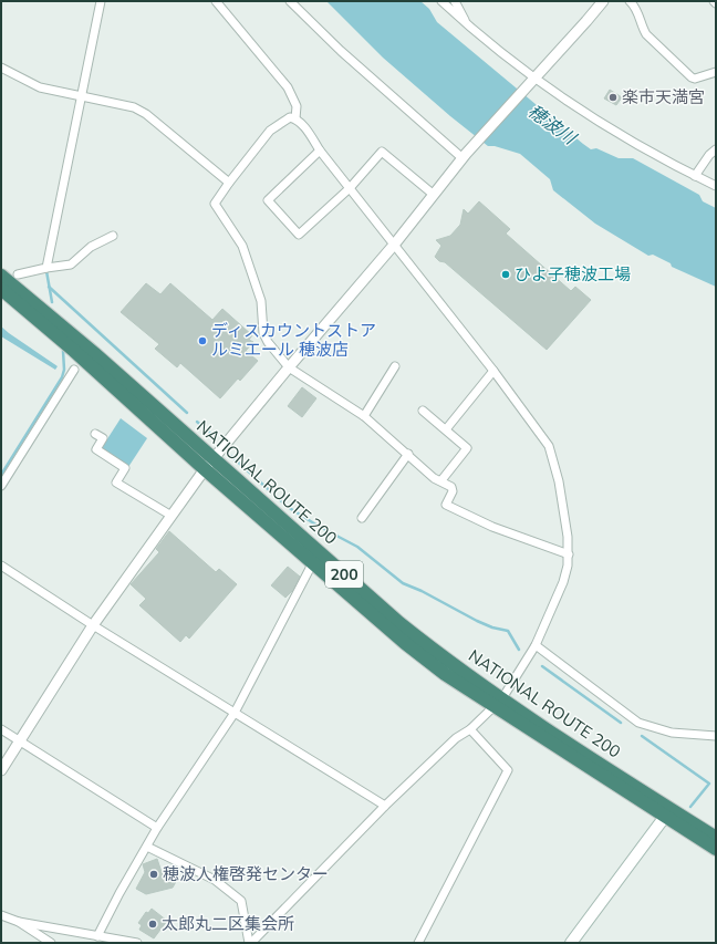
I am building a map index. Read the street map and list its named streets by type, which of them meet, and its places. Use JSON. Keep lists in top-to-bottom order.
{
  "streets": {
    "highway": ["NATIONAL ROUTE 200", "200"]
  },
  "water": ["穂波川"],
  "places": [
    "楽市天満宮",
    "ひよ子穂波工場",
    "ディスカウントストア ルミエール 穂波店",
    "穂波人権啓発センター",
    "太郎丸二区集会所"
  ]
}
